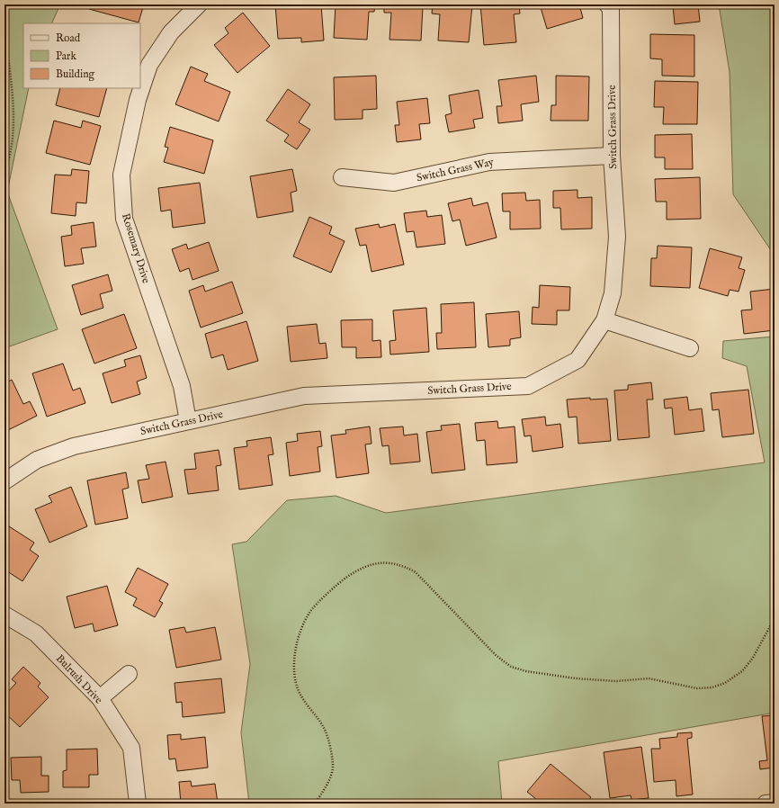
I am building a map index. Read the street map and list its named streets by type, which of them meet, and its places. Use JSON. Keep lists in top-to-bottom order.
{
  "streets": {
    "street": [
      "Switch Grass Drive",
      "Switch Grass Way",
      "Rosemary Drive",
      "Bulrush Drive"
    ]
  },
  "crossings": [
    ["Switch Grass Drive", "Switch Grass Way"],
    ["Switch Grass Drive", "Rosemary Drive"]
  ],
  "legend": ["Road", "Park", "Building"]
}
